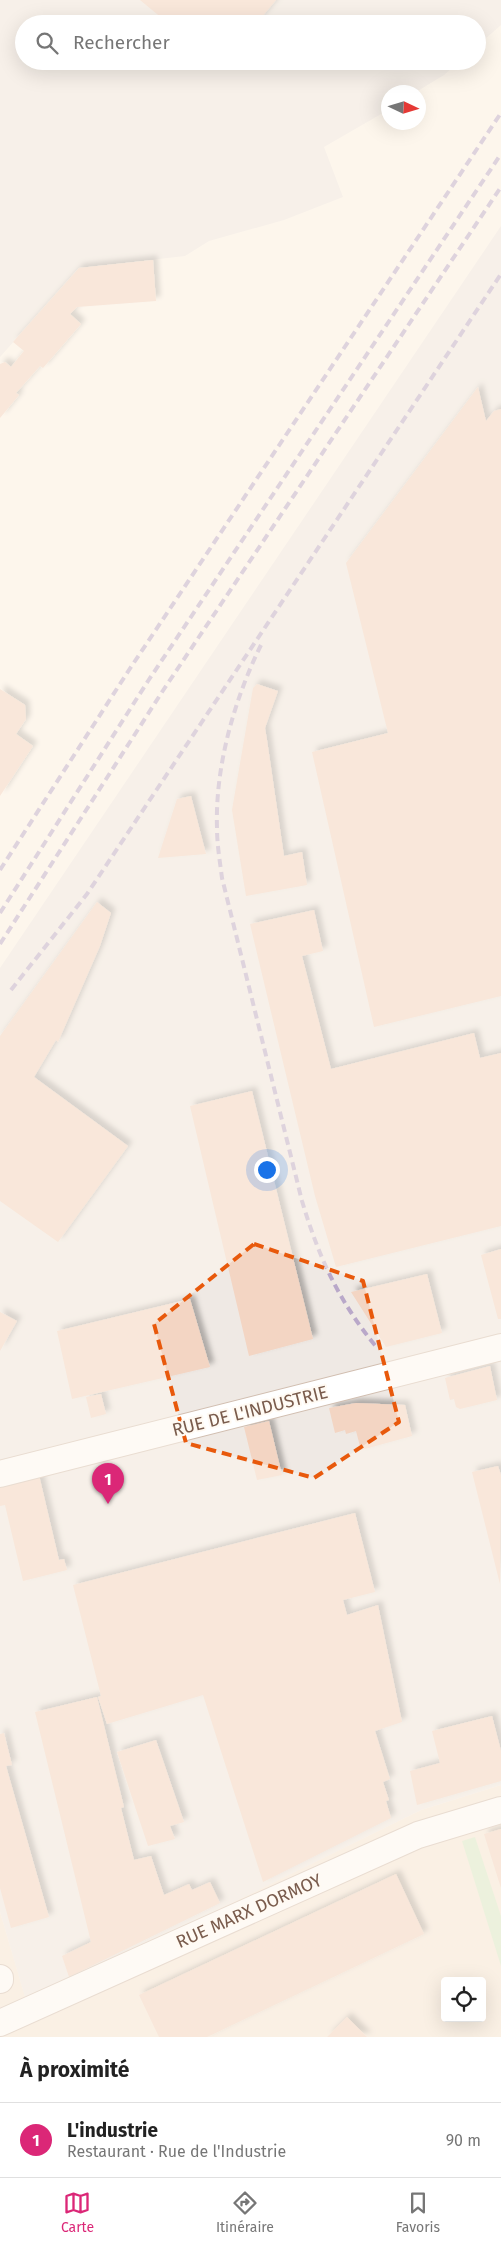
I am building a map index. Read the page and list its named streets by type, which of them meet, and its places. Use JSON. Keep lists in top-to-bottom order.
{
  "streets": {
    "street": ["RUE DE L'INDUSTRIE", "RUE MARX DORMOY"]
  },
  "north": "right",
  "page": {
    "search": "Rechercher",
    "pins": "1",
    "heading": "À proximité",
    "list": [
      {
        "mark": "1",
        "name": "L'industrie",
        "note": "Restaurant · Rue de l'Industrie",
        "value": "90 m"
      }
    ],
    "nav": ["Carte", "Itinéraire", "Favoris"]
  }
}
